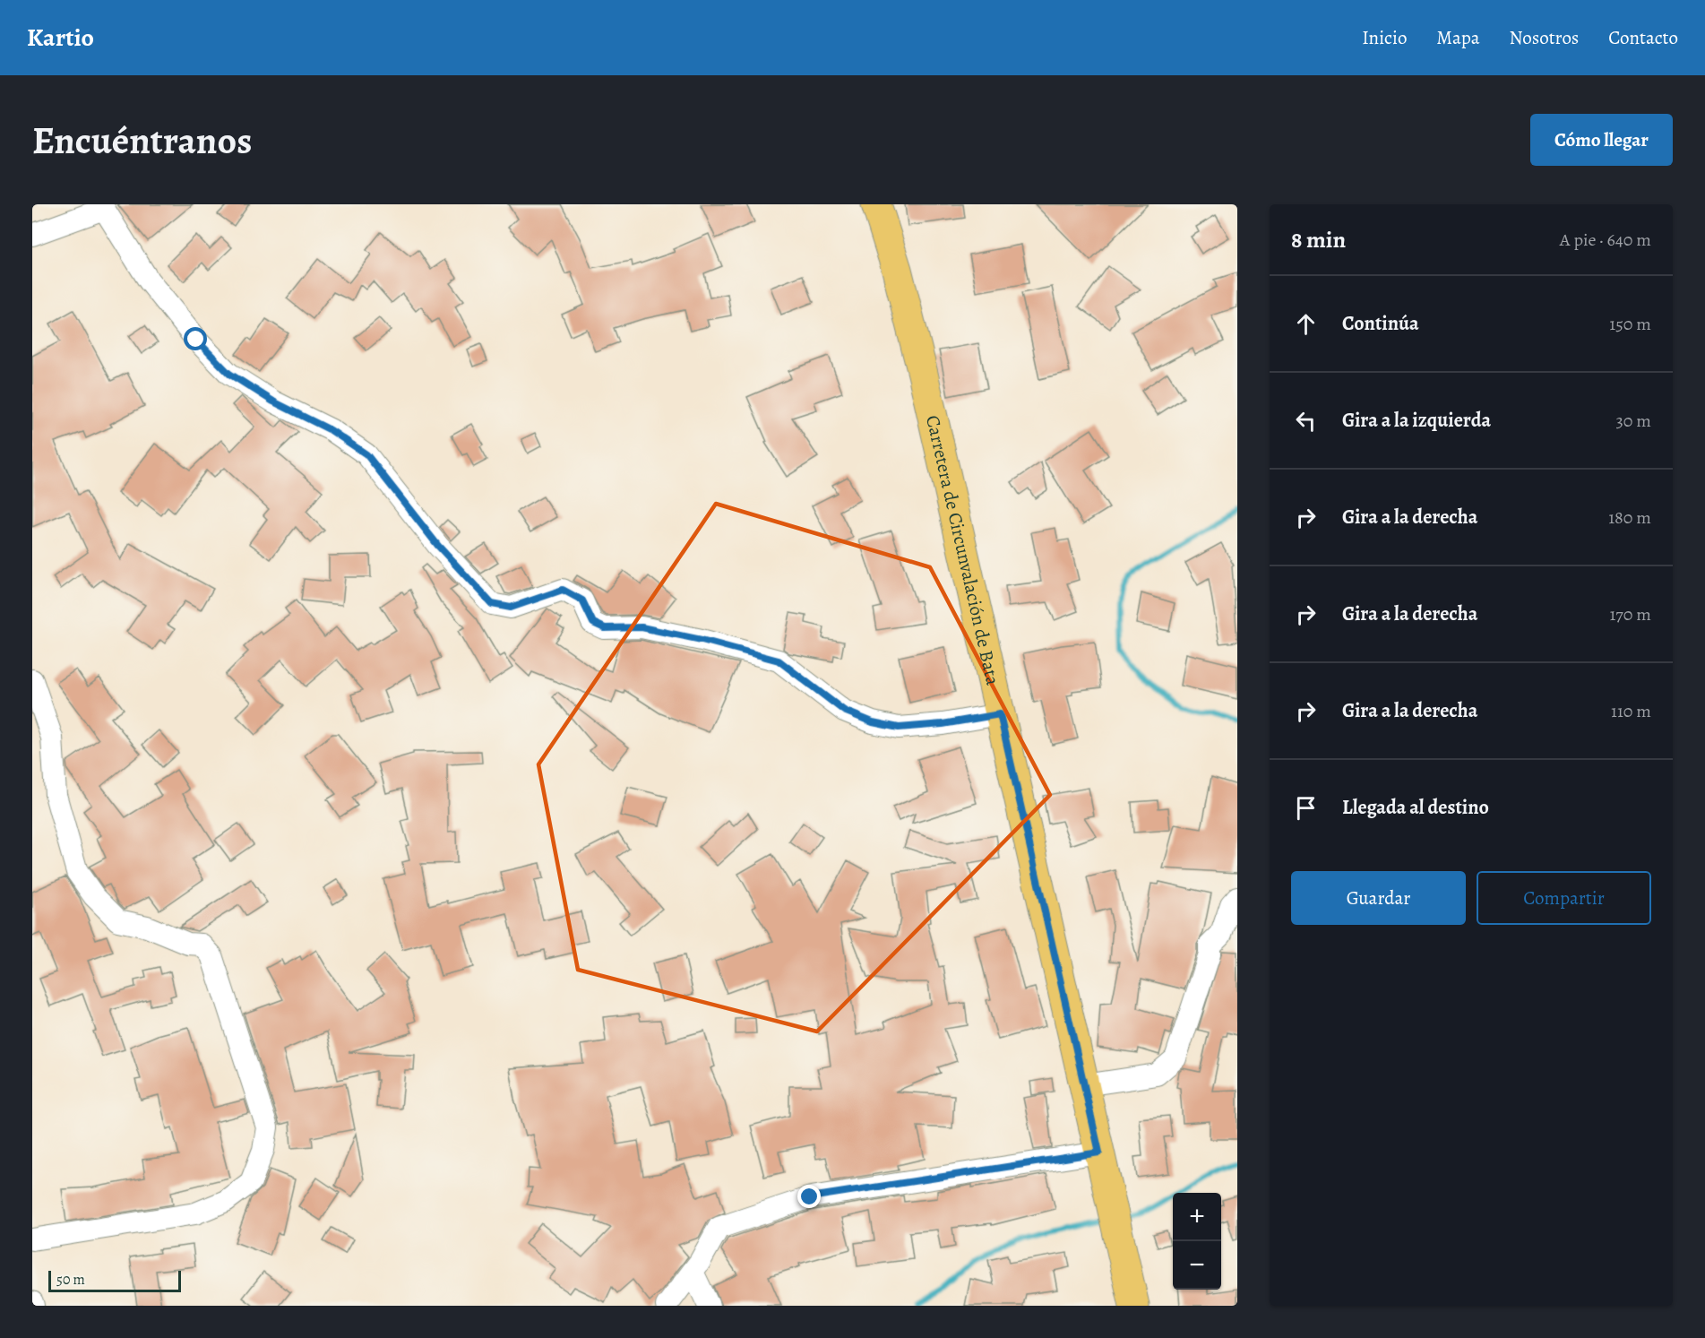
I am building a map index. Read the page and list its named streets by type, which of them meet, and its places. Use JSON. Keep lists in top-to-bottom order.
{
  "streets": {
    "main road": ["Carretera de Circunvalación de Bata"]
  },
  "scale_bar": "50 m",
  "page": {
    "header": "Kartio",
    "nav": [
      "Inicio",
      "Mapa",
      "Nosotros",
      "Contacto"
    ],
    "buttons": [
      "Cómo llegar",
      ["Guardar", "Compartir"]
    ],
    "title": "Encuéntranos",
    "heading": ["8 min", "A pie · 640 m"],
    "list": [
      ["Continúa", "150 m"],
      ["Gira a la izquierda", "30 m"],
      ["Gira a la derecha", "180 m"],
      ["Gira a la derecha", "170 m"],
      ["Gira a la derecha", "110 m"],
      "Llegada al destino"
    ],
    "map_buttons": ["+", "−"],
    "scale": "50 m"
  }
}
